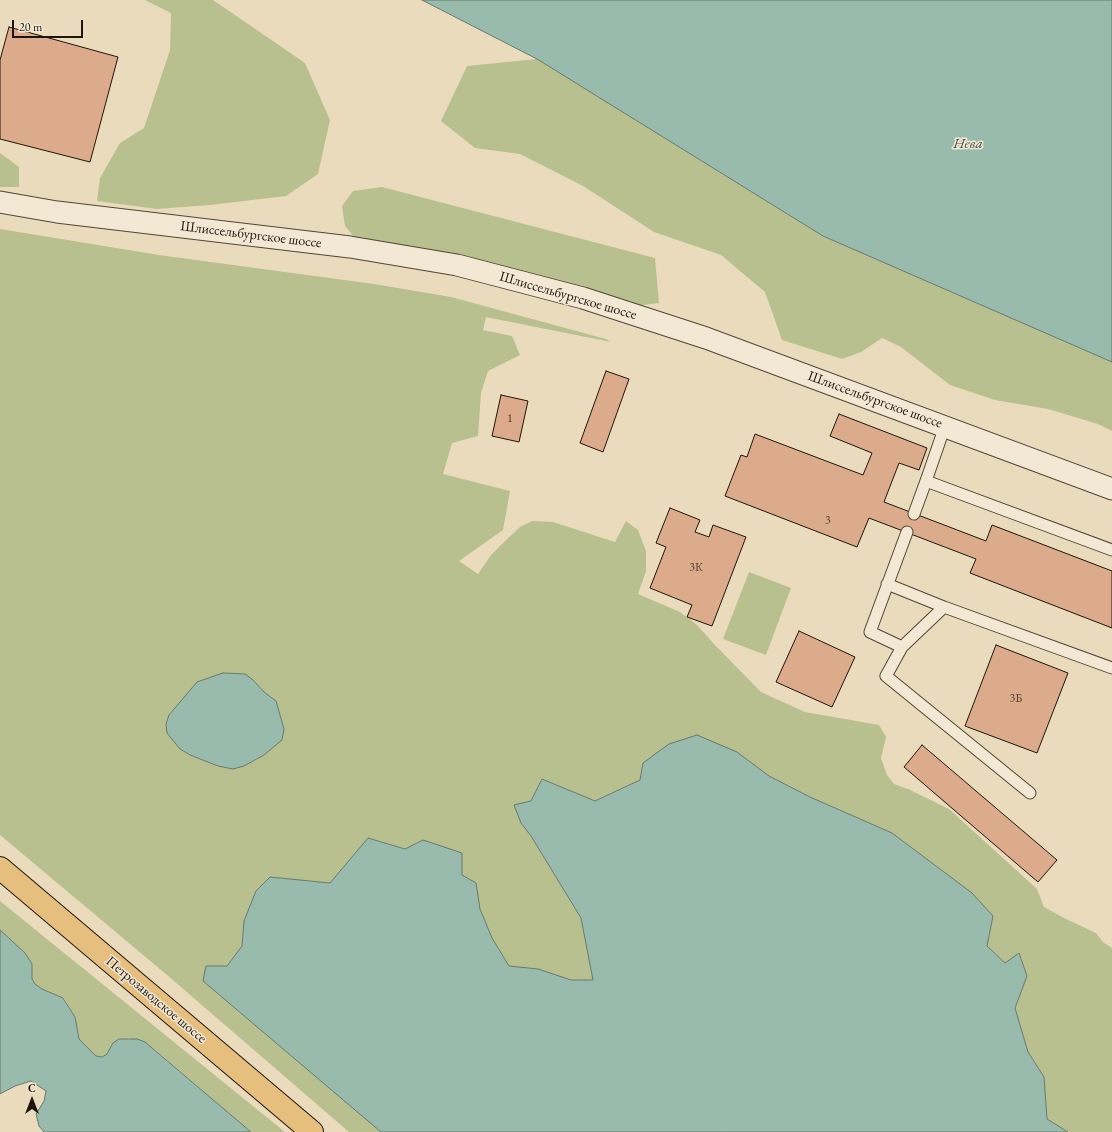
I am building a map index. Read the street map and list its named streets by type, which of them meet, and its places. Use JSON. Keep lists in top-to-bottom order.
{
  "streets": {
    "main road": ["Петрозаводское шоссе"],
    "street": ["Шлиссельбургское шоссе"]
  },
  "water": ["Нева"],
  "house_numbers": [
    "1",
    "3",
    "3К",
    "3Б"
  ],
  "scale_bar": "20 m",
  "north": "top"
}
